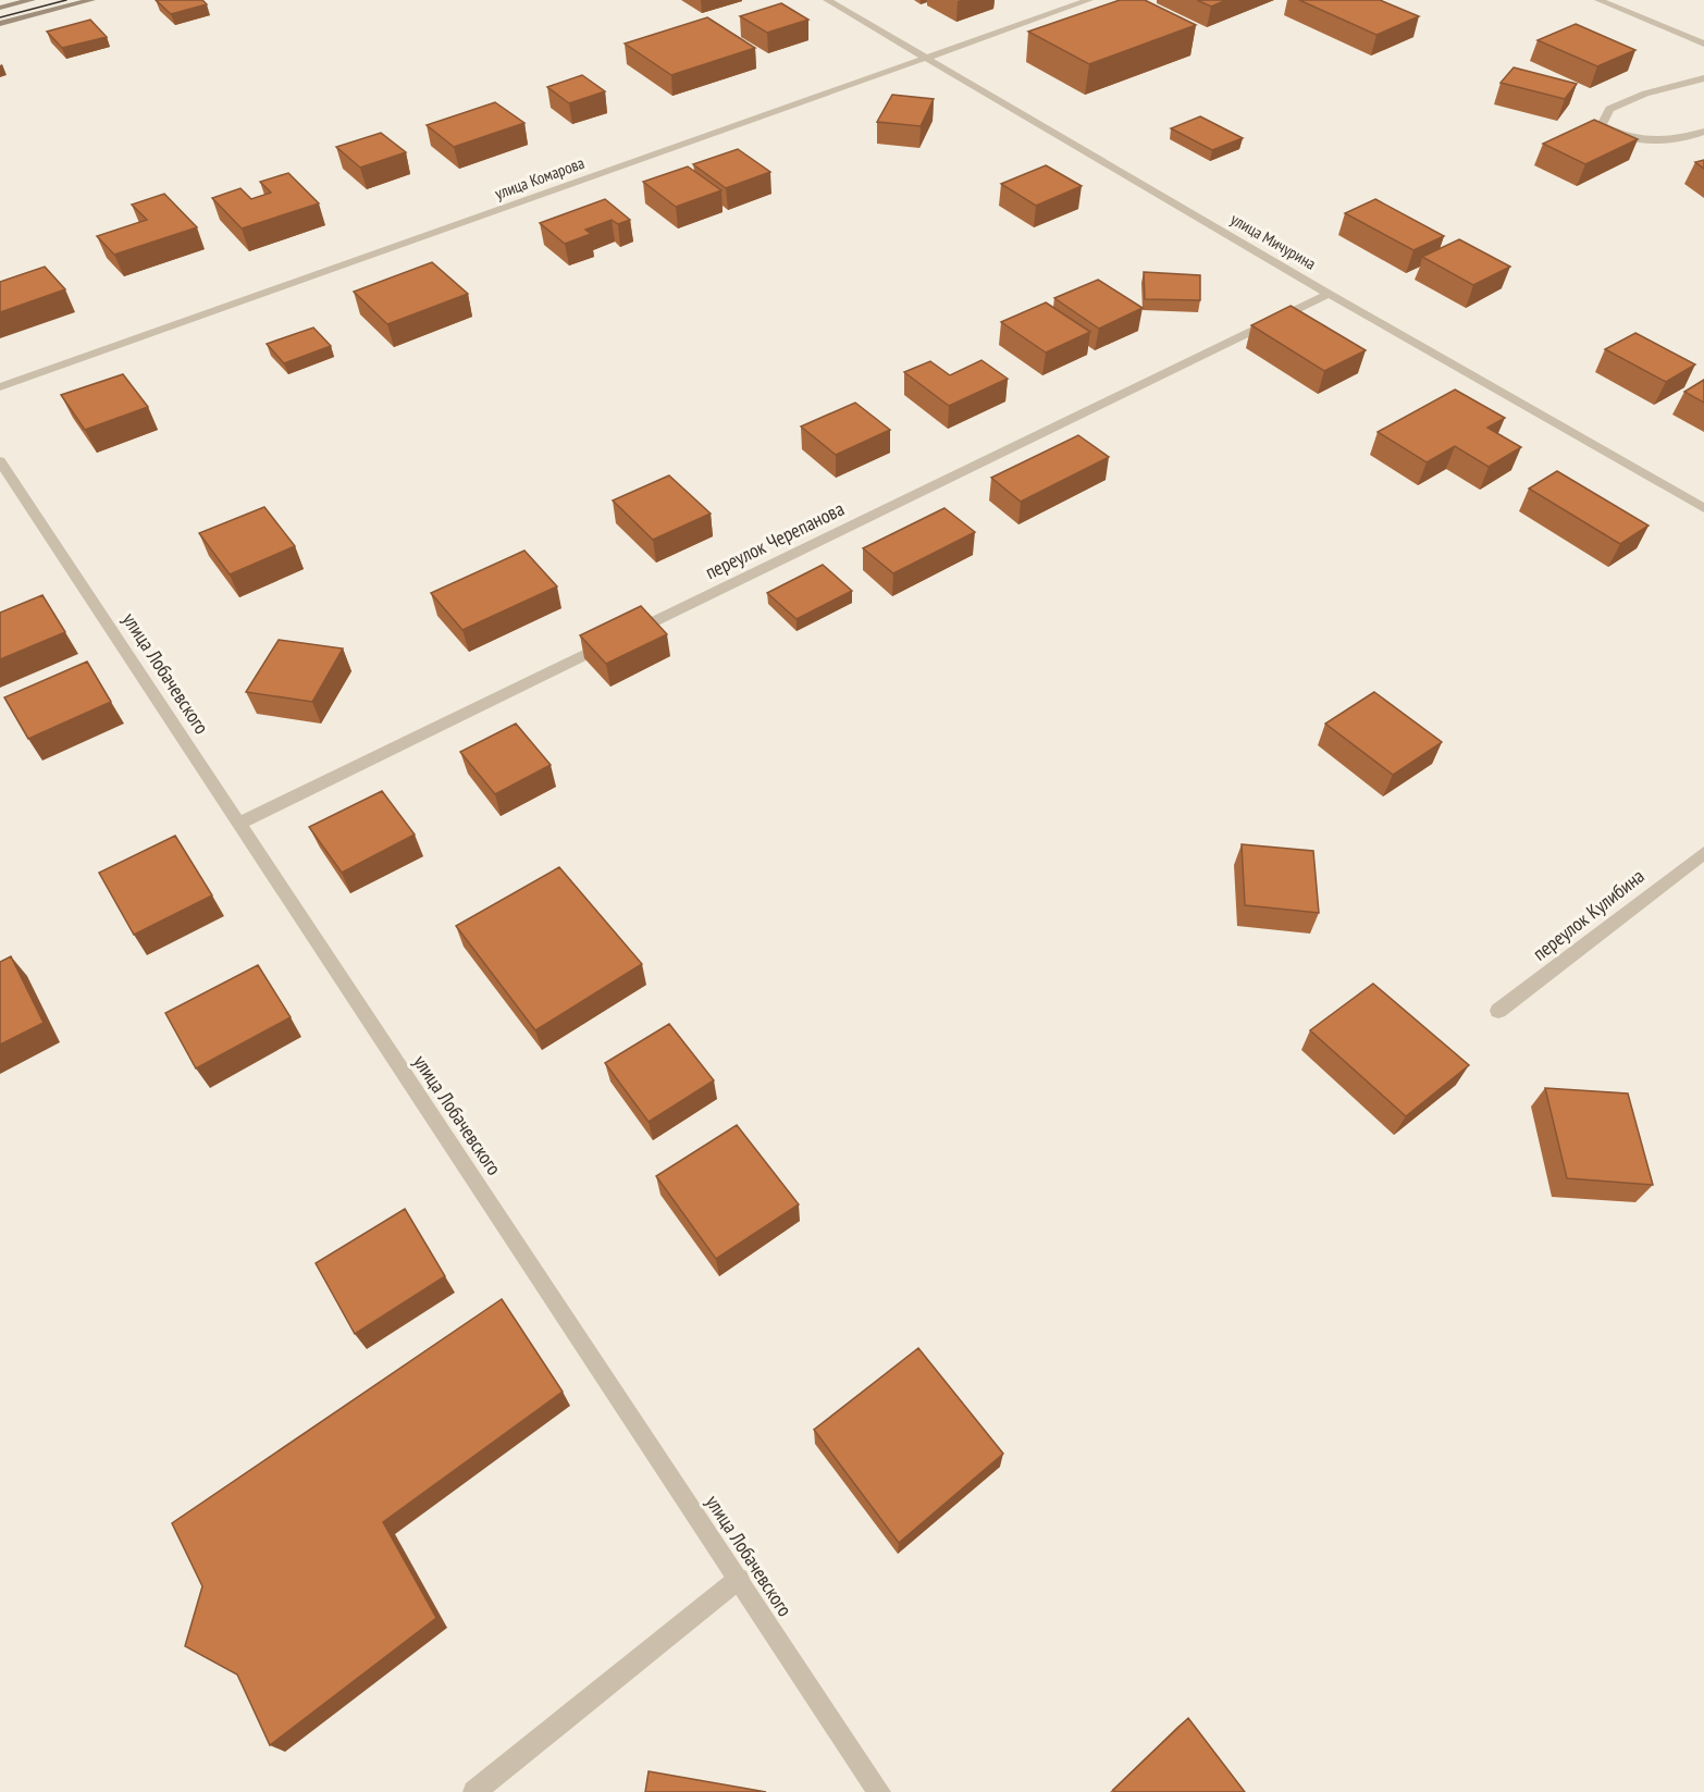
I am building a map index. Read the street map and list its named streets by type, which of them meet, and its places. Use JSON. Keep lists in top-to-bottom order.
{
  "streets": {
    "street": [
      "улица Комарова",
      "улица Мичурина",
      "переулок Черепанова",
      "улица Лобачевского",
      "переулок Кулибина"
    ]
  },
  "crossings": [
    ["улица Комарова", "улица Мичурина"],
    ["улица Мичурина", "переулок Черепанова"],
    ["переулок Черепанова", "улица Лобачевского"]
  ]
}
